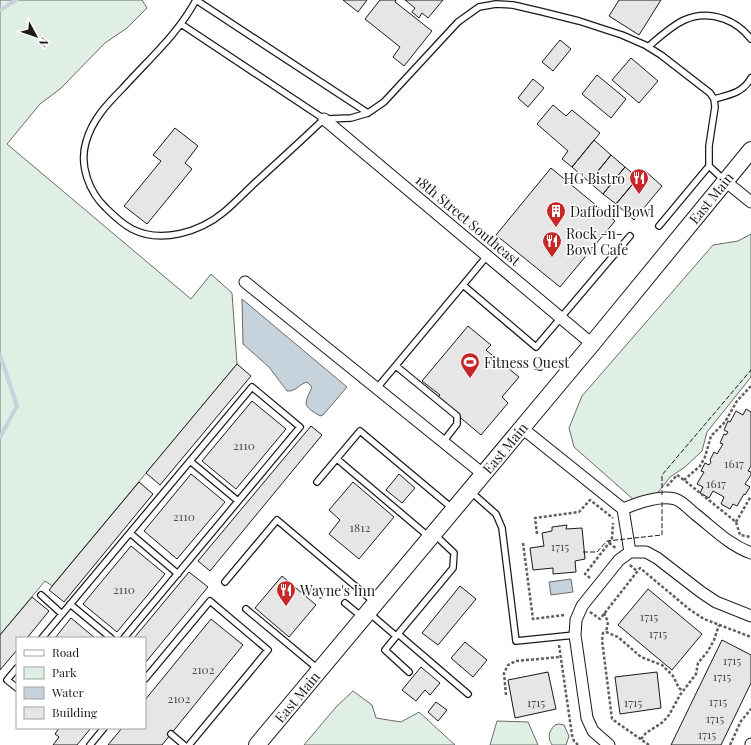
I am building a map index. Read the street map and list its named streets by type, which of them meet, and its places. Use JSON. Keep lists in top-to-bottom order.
{
  "streets": {
    "main road": ["East Main"],
    "street": ["18th Street Southeast"]
  },
  "crossings": [
    ["East Main", "18th Street Southeast"]
  ],
  "places": {
    "restaurant": ["HG Bistro", "Rock -n- Bowl Cafe", "Wayne's Inn"],
    "building": ["Daffodil Bowl"],
    "sports": ["Fitness Quest"]
  },
  "house_numbers": [
    "2110",
    "1617",
    "1617",
    "2110",
    "1812",
    "1715",
    "2110",
    "1715",
    "1715",
    "1715",
    "2102",
    "1715",
    "2102",
    "1715",
    "1715",
    "1715",
    "1715",
    "1715"
  ],
  "legend": [
    "Road",
    "Park",
    "Water",
    "Building"
  ],
  "north": "bottom right"
}
